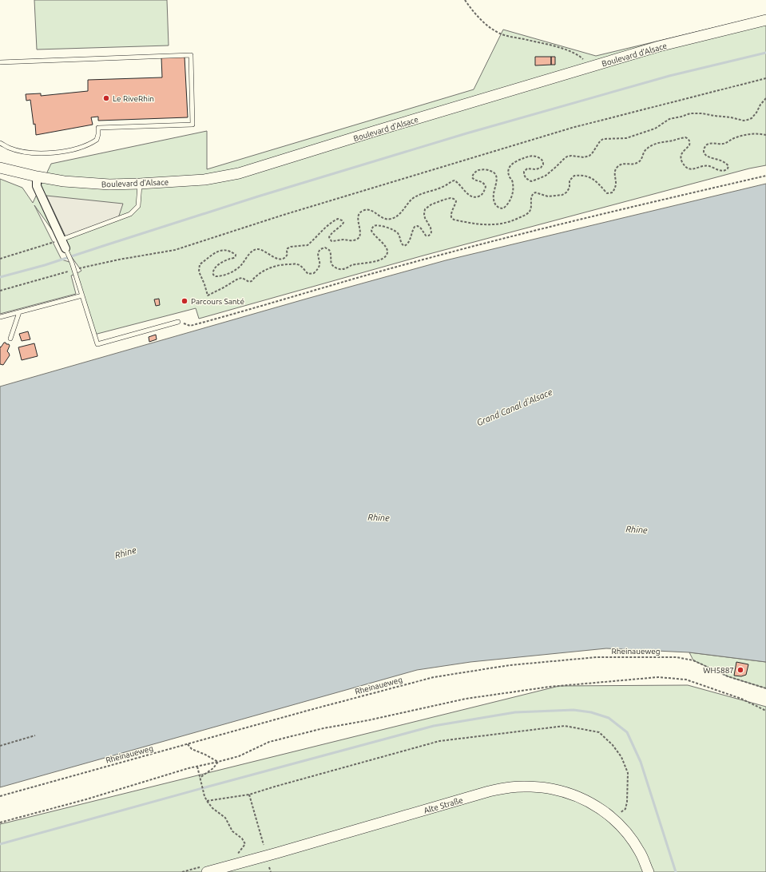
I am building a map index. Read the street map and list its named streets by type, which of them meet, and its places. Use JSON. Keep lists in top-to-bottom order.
{
  "streets": {
    "street": ["Boulevard d'Alsace", "Alte Straße"],
    "path": ["Rheinaueweg"]
  },
  "water": ["Grand Canal d'Alsace", "Rhine"],
  "places": ["Le RiveRhin", "Parcours Santé", "WH5887"]
}
